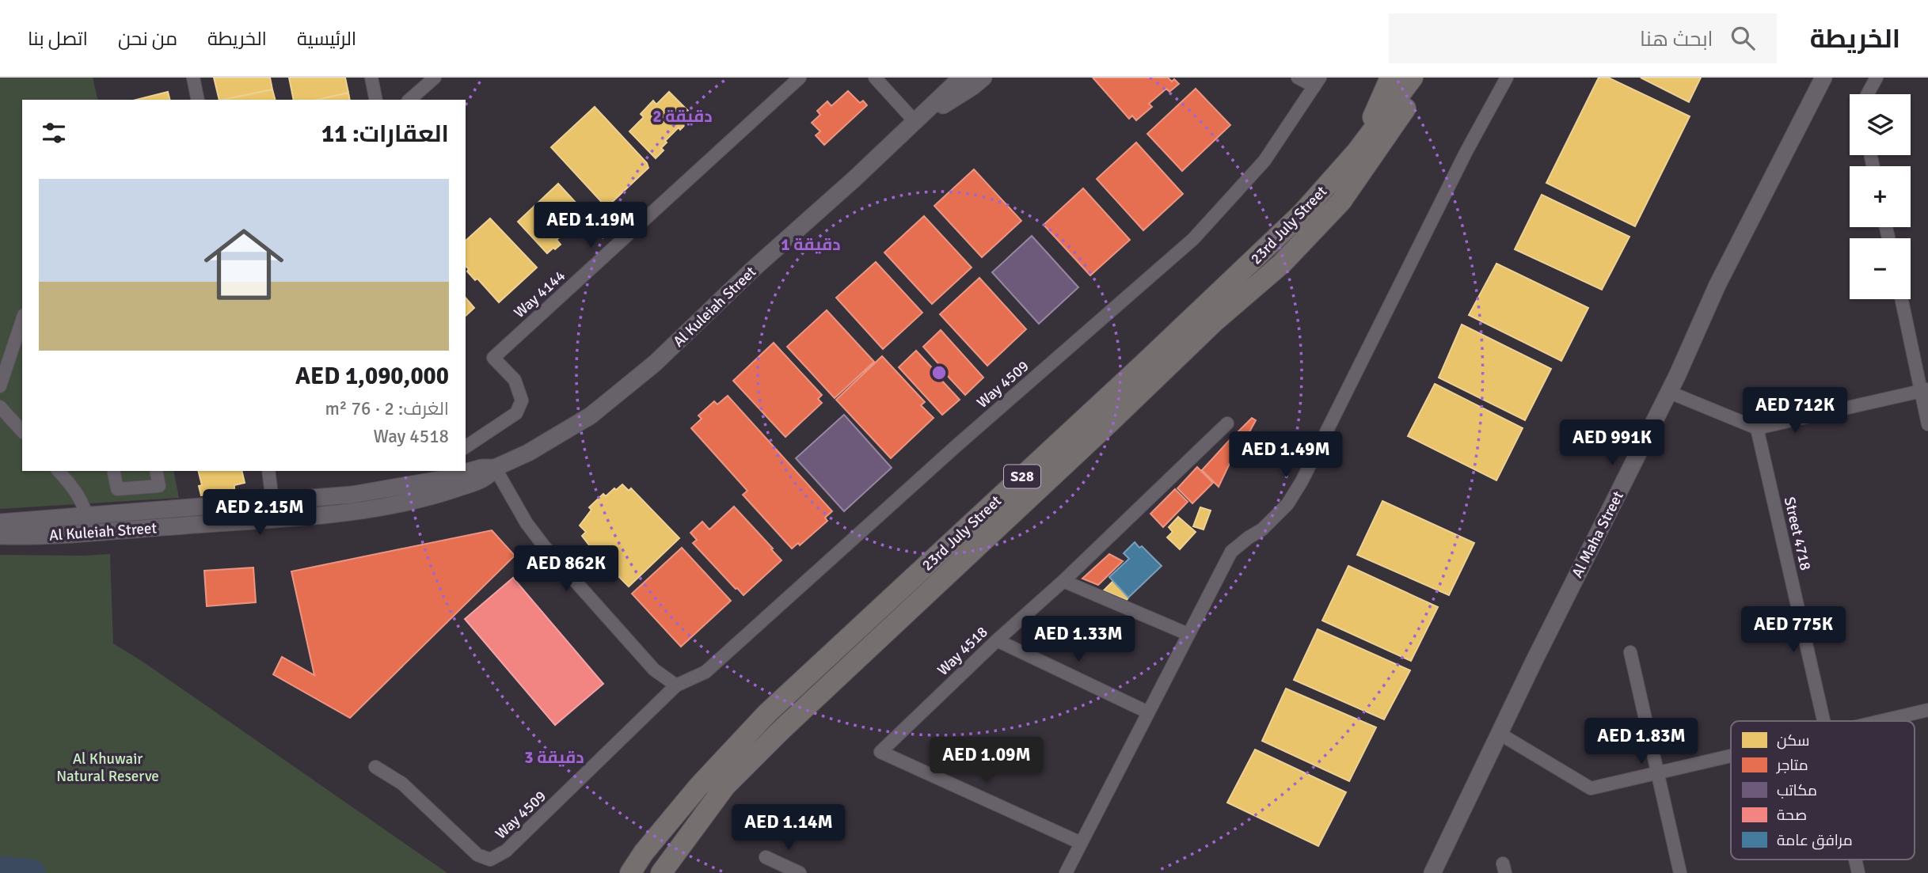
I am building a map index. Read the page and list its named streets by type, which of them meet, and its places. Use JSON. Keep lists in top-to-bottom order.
{
  "streets": {
    "main road": ["23rd July Street", "S28"],
    "street": [
      "Way 4144",
      "Al Kuleiah Street",
      "Way 4509",
      "Street 4718",
      "Al Maha Street",
      "Way 4518"
    ]
  },
  "parks": ["Al Khuwair Natural Reserve"],
  "legend": [
    "سكن",
    "متاجر",
    "مكاتب",
    "صحة",
    "مرافق عامة"
  ],
  "page": {
    "header": "الخريطة",
    "search": "ابحث هنا",
    "nav": [
      "الرئيسية",
      "الخريطة",
      "من نحن",
      "اتصل بنا"
    ],
    "map_buttons": ["+", "−"],
    "heading": "العقارات: 11",
    "list": [
      {
        "name": "AED 1,090,000",
        "note": "الغرف: 2 · 76 m² · Way 4518"
      }
    ],
    "price": [
      "AED 1.19M",
      "AED 712K",
      "AED 991K",
      "AED 1.49M",
      "AED 2.15M",
      "AED 862K",
      "AED 775K",
      "AED 1.33M",
      "AED 1.83M",
      "AED 1.09M",
      "AED 1.14M"
    ]
  },
  "rings": ["2 دقيقة", "1 دقيقة", "3 دقيقة"]
}
